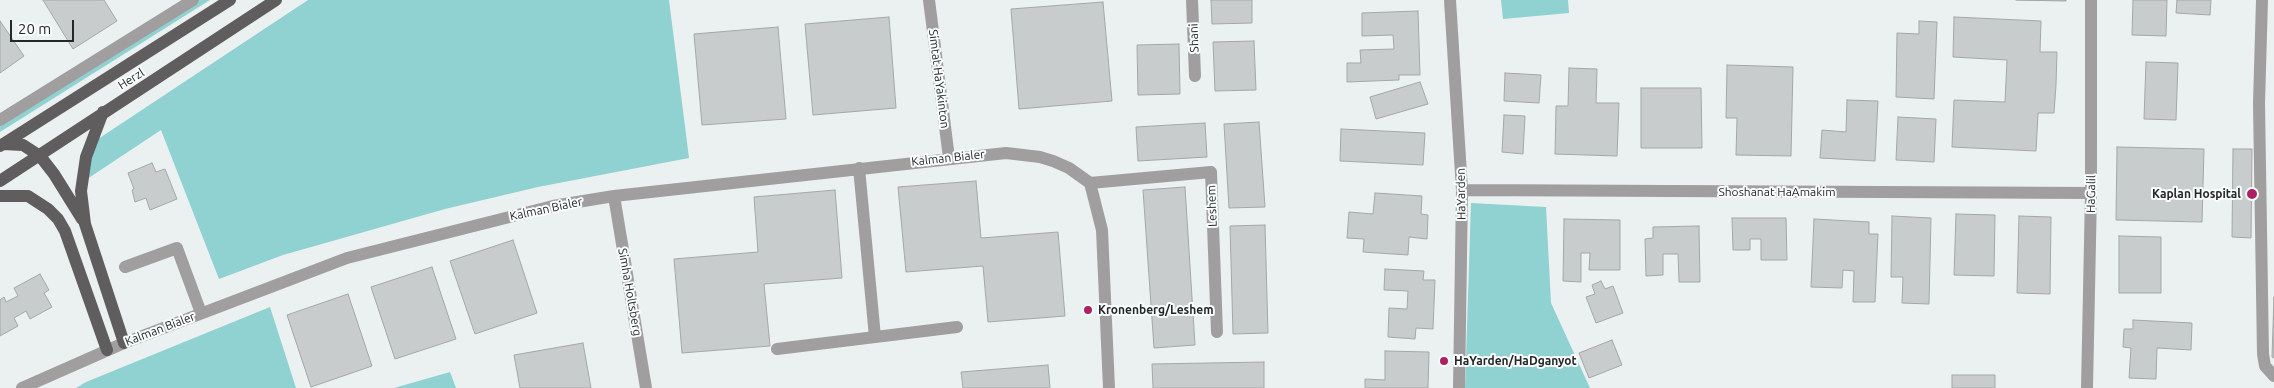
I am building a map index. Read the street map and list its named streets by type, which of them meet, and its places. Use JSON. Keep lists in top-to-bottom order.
{
  "streets": {
    "main road": ["Herzl"],
    "street": [
      "Shani",
      "Simtat HaYakinton",
      "Kalman Bialer",
      "Shoshanat HaAmakim",
      "HaYarden",
      "HaGalil",
      "Leshem",
      "Simha Holtsberg"
    ]
  },
  "crossings": [
    ["Simtat HaYakinton", "Kalman Bialer"],
    ["Kalman Bialer", "Leshem"],
    ["Kalman Bialer", "Simha Holtsberg"],
    ["Shoshanat HaAmakim", "HaYarden"],
    ["Shoshanat HaAmakim", "HaGalil"]
  ],
  "places": ["Kaplan Hospital", "Kronenberg/Leshem", "HaYarden/HaDganyot"],
  "scale_bar": "20 m"
}
